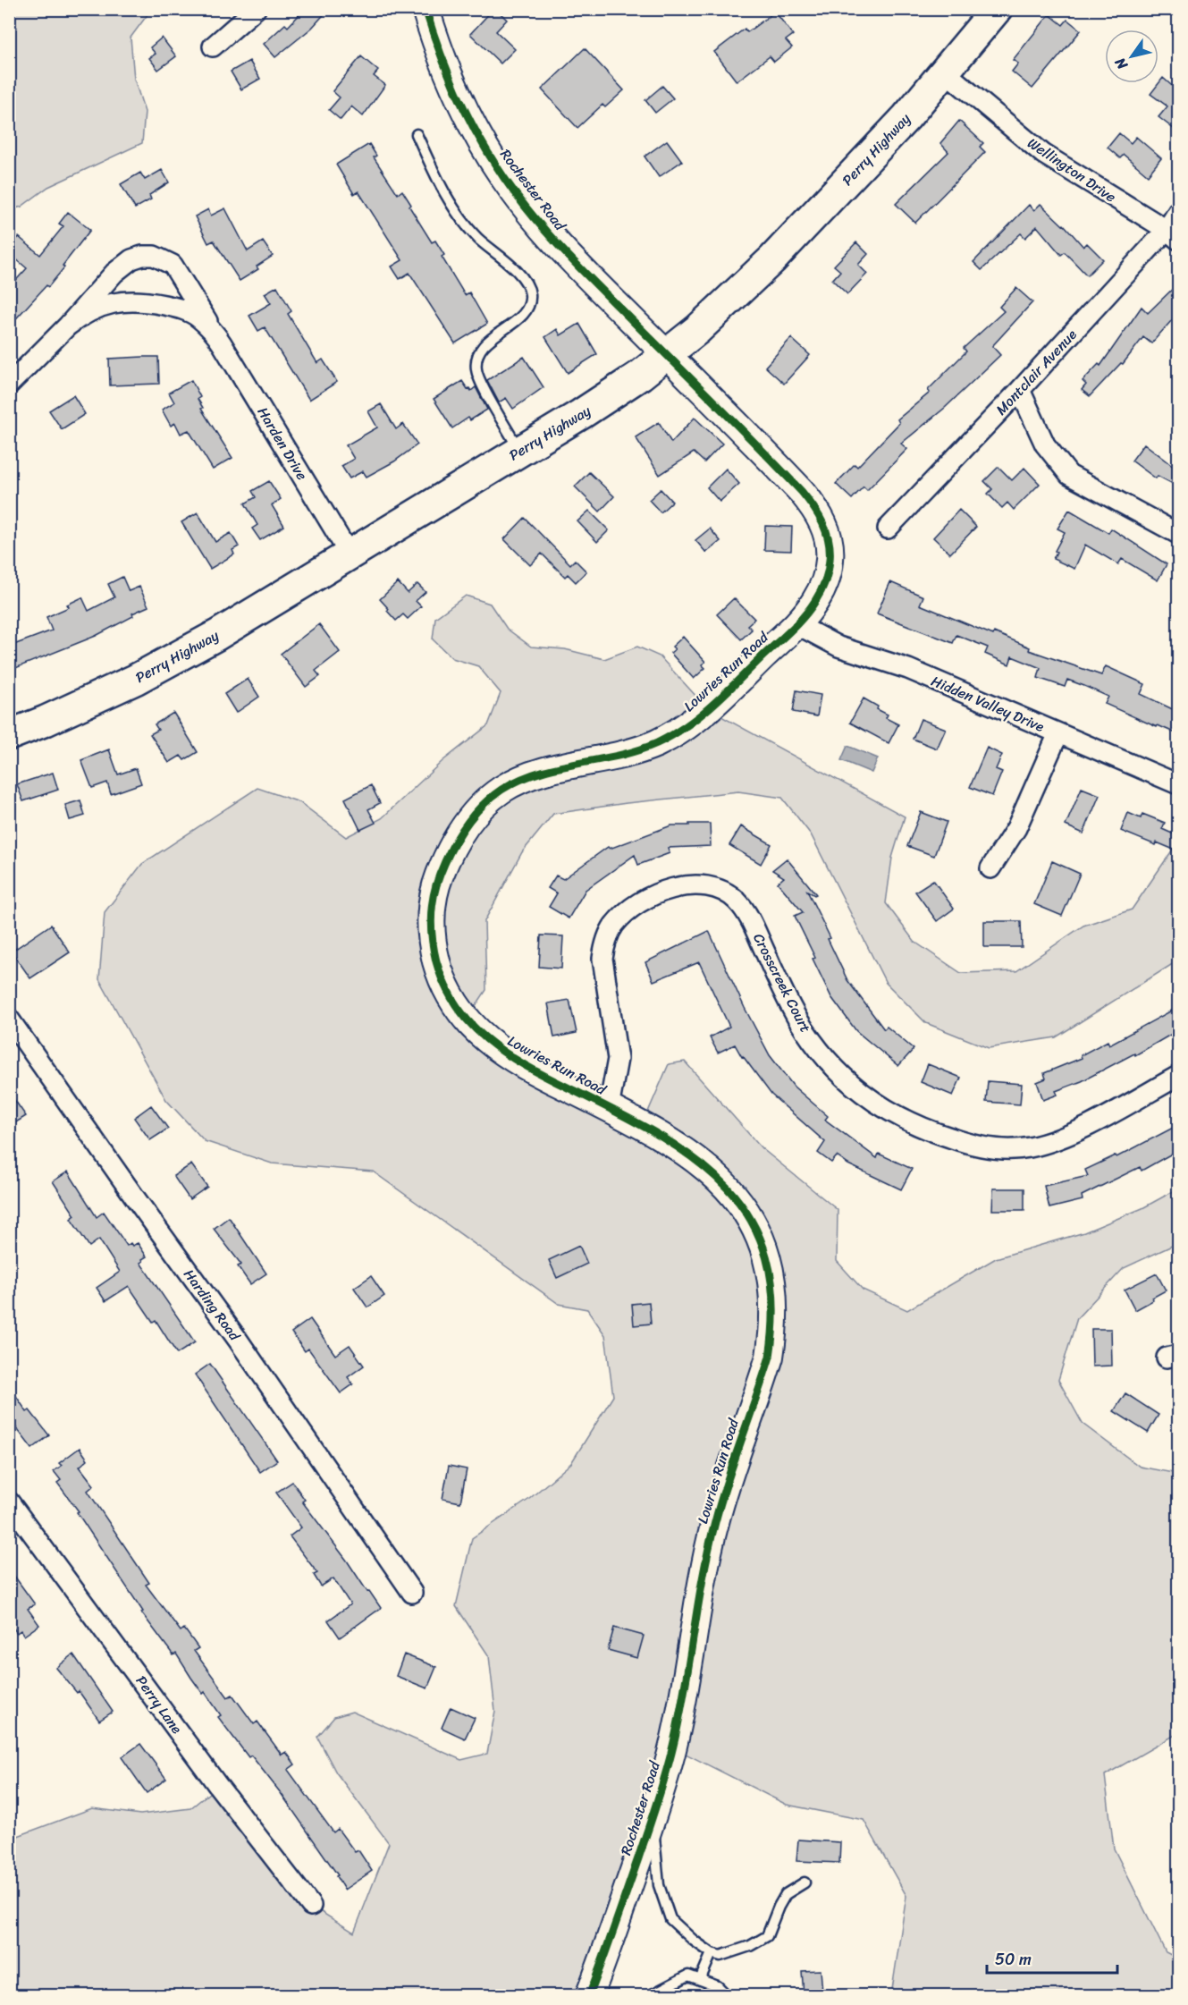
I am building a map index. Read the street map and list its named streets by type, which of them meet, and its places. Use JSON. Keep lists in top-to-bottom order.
{
  "streets": {
    "main road": ["Perry Highway"],
    "street": [
      "Wellington Drive",
      "Rochester Road",
      "Montclair Avenue",
      "Harden Drive",
      "Lowries Run Road",
      "Hidden Valley Drive",
      "Crosscreek Court",
      "Harding Road",
      "Perry Lane"
    ]
  },
  "crossings": [
    ["Perry Highway", "Wellington Drive"],
    ["Perry Highway", "Rochester Road"],
    ["Perry Highway", "Harden Drive"],
    ["Perry Highway", "Lowries Run Road"],
    ["Wellington Drive", "Montclair Avenue"],
    ["Rochester Road", "Lowries Run Road"],
    ["Lowries Run Road", "Hidden Valley Drive"],
    ["Lowries Run Road", "Crosscreek Court"]
  ],
  "scale_bar": "50 m",
  "north": "bottom left"
}
